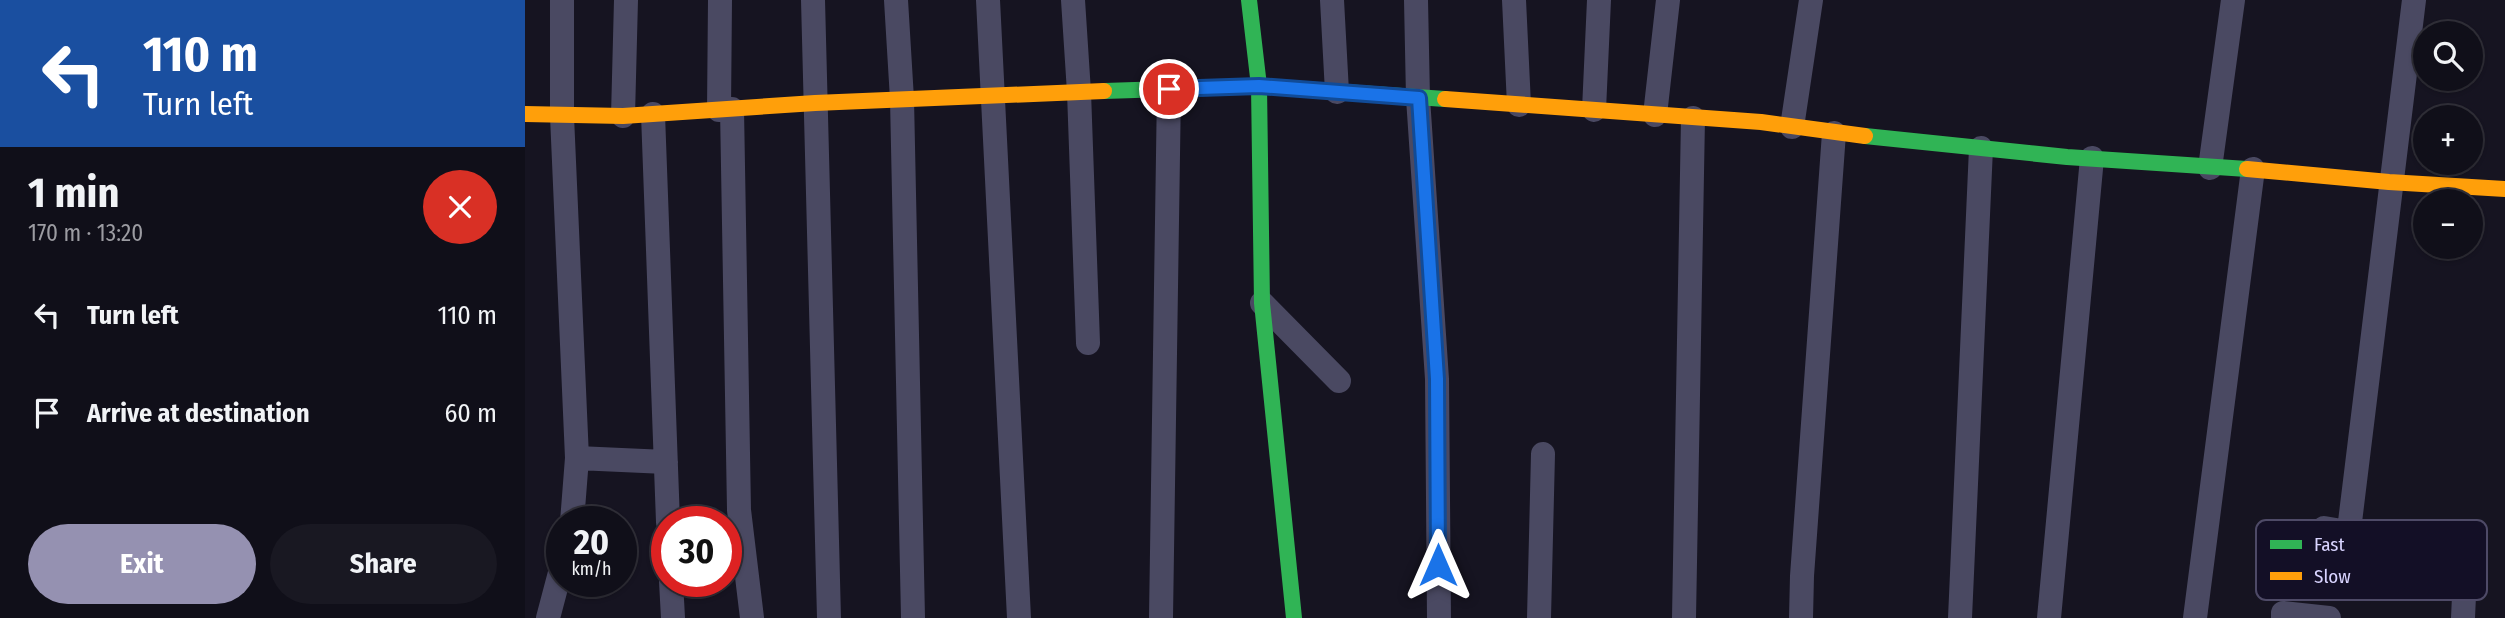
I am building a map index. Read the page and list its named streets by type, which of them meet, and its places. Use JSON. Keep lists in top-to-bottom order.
{
  "legend": ["Fast", "Slow"],
  "page": {
    "turn": ["110 m", "Turn left"],
    "map_buttons": ["+", "−"],
    "heading": ["1 min", "170 m · 13:20"],
    "list": [
      {
        "name": "Turn left",
        "value": "110 m"
      },
      {
        "name": "Arrive at destination",
        "value": "60 m"
      }
    ],
    "speed": "20 km/h",
    "limit": "30",
    "buttons": ["Exit", "Share"]
  }
}
